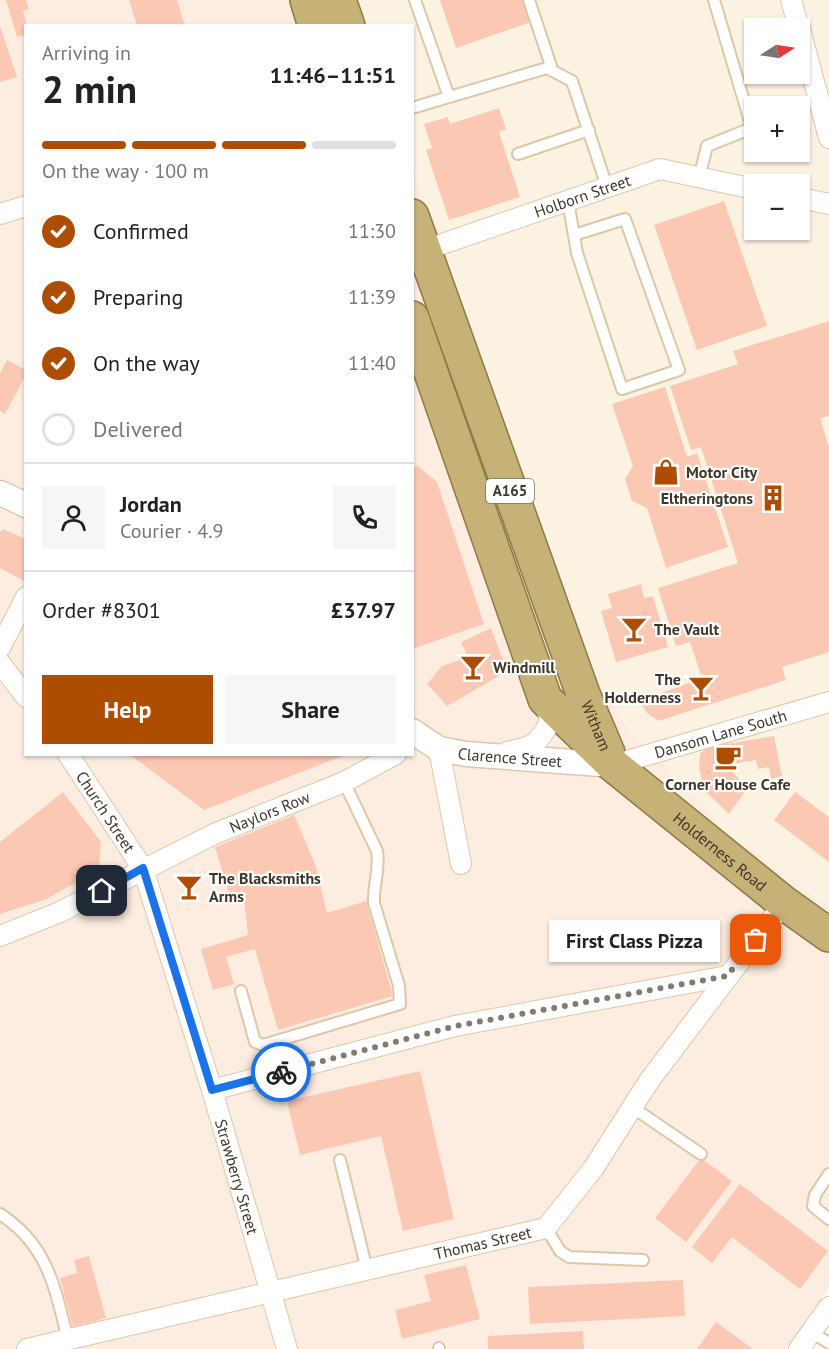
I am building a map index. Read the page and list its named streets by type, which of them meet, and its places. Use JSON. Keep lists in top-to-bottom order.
{
  "streets": {
    "highway": ["A165", "Witham", "Holderness Road"],
    "street": [
      "Holborn Street",
      "Dansom Lane South",
      "Clarence Street",
      "Church Street",
      "Naylors Row",
      "Strawberry Street",
      "Thomas Street"
    ]
  },
  "crossings": [
    ["Holborn Street", "Witham"],
    ["Witham", "Dansom Lane South"],
    ["Witham", "Clarence Street"],
    ["Witham", "Holderness Road"],
    ["Dansom Lane South", "Clarence Street"],
    ["Dansom Lane South", "Holderness Road"],
    ["Clarence Street", "Holderness Road"],
    ["Church Street", "Naylors Row"],
    ["Church Street", "Strawberry Street"],
    ["Naylors Row", "Strawberry Street"],
    ["Holderness Road", "Thomas Street"],
    ["Strawberry Street", "Thomas Street"]
  ],
  "places": {
    "shop": ["Motor City"],
    "building": ["Eltheringtons"],
    "bar": [
      "The Vault",
      "Windmill",
      "The Holderness",
      "The Blacksmiths Arms"
    ],
    "cafe": ["Corner House Cafe"],
    "other": ["First Class Pizza"]
  },
  "north": "right",
  "page": {
    "map_buttons": ["+", "−"],
    "heading": ["2 min", "Arriving in", "11:46–11:51"],
    "panel": [
      "Jordan",
      "Courier · 4.9",
      "Order #8301",
      "£37.97"
    ],
    "bar": "On the way · 100 m",
    "list": [
      ["Confirmed", "11:30"],
      ["Preparing", "11:39"],
      ["On the way", "11:40"],
      "Delivered"
    ],
    "buttons": ["Help", "Share"],
    "bubble": "First Class Pizza"
  }
}
